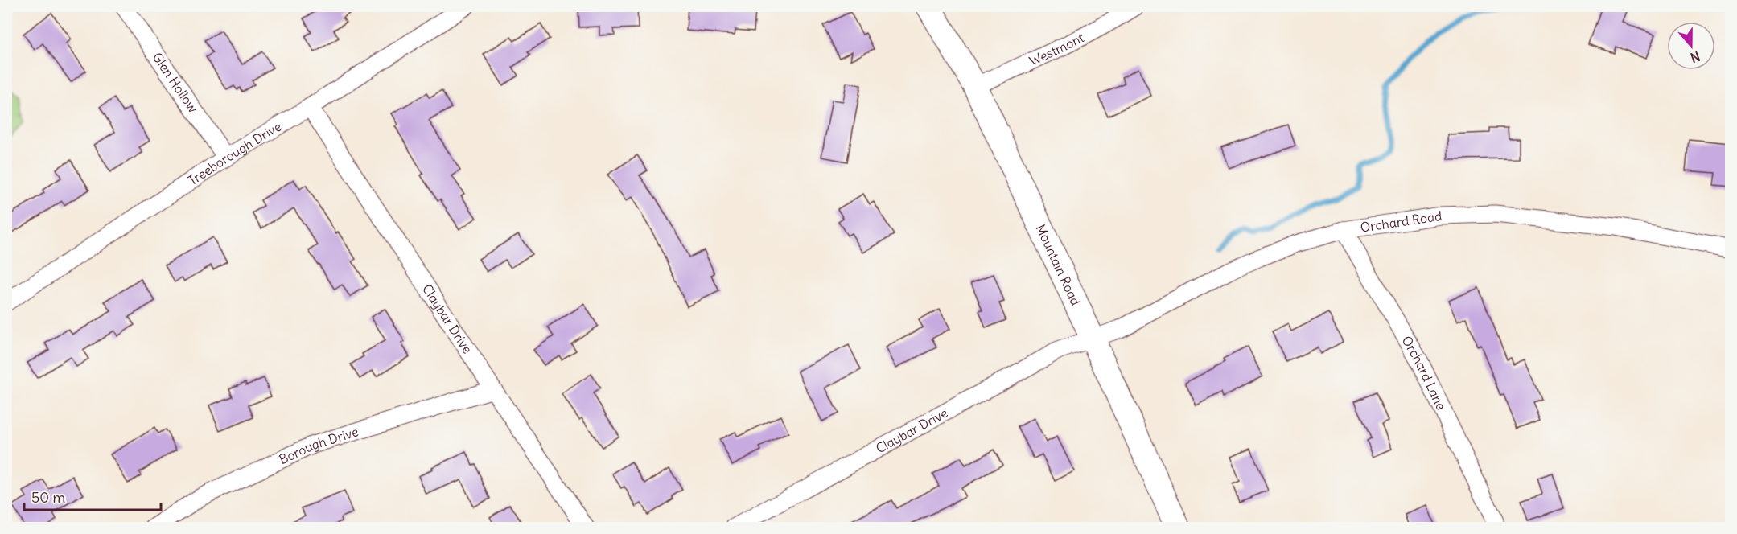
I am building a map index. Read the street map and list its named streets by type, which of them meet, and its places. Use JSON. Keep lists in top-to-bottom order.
{
  "streets": {
    "main road": ["Mountain Road"],
    "street": [
      "Westmont",
      "Glen Hollow",
      "Treeborough Drive",
      "Orchard Road",
      "Claybar Drive",
      "Orchard Lane",
      "Borough Drive"
    ]
  },
  "crossings": [
    ["Westmont", "Mountain Road"],
    ["Glen Hollow", "Treeborough Drive"],
    ["Treeborough Drive", "Claybar Drive"],
    ["Orchard Road", "Mountain Road"],
    ["Orchard Road", "Claybar Drive"],
    ["Orchard Road", "Orchard Lane"],
    ["Mountain Road", "Claybar Drive"],
    ["Claybar Drive", "Borough Drive"]
  ],
  "scale_bar": "50 m",
  "north": "bottom"
}
